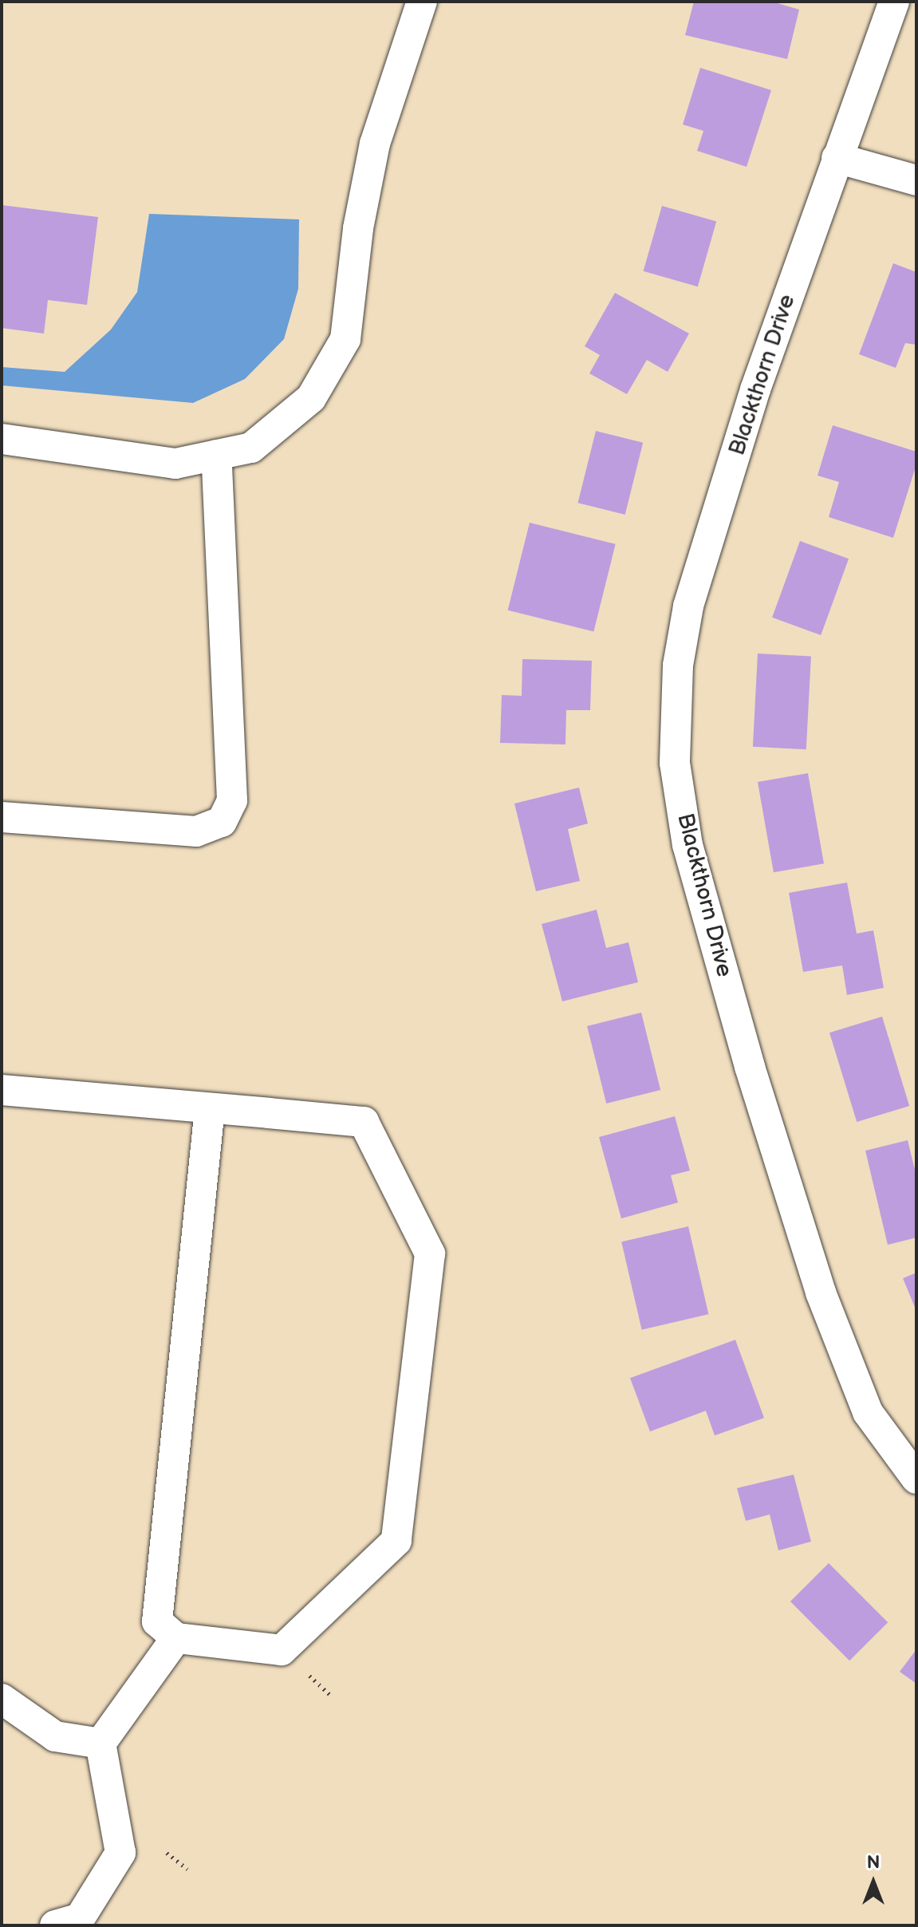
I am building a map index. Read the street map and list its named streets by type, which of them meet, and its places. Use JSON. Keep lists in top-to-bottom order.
{
  "streets": {
    "street": ["Blackthorn Drive"]
  },
  "north": "top"
}
